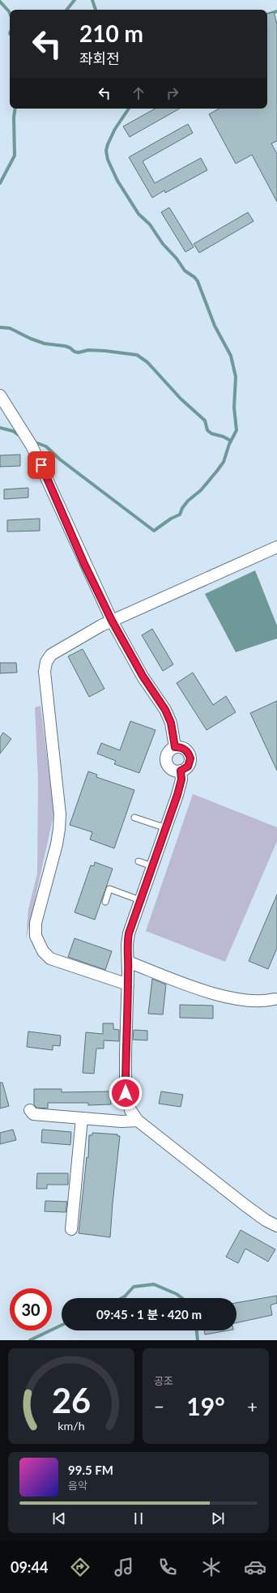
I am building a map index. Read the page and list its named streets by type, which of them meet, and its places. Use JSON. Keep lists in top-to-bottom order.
{
  "page": {
    "turn": ["210 m", "좌회전"],
    "limit": "30",
    "trip": "09:45 · 1 분 · 420 m",
    "tile": "공조",
    "heat": ["−", "19°", "+"],
    "song": ["99.5 FM", "음악"],
    "tabs": "09:44",
    "gauge": ["26", "km/h"]
  }
}
